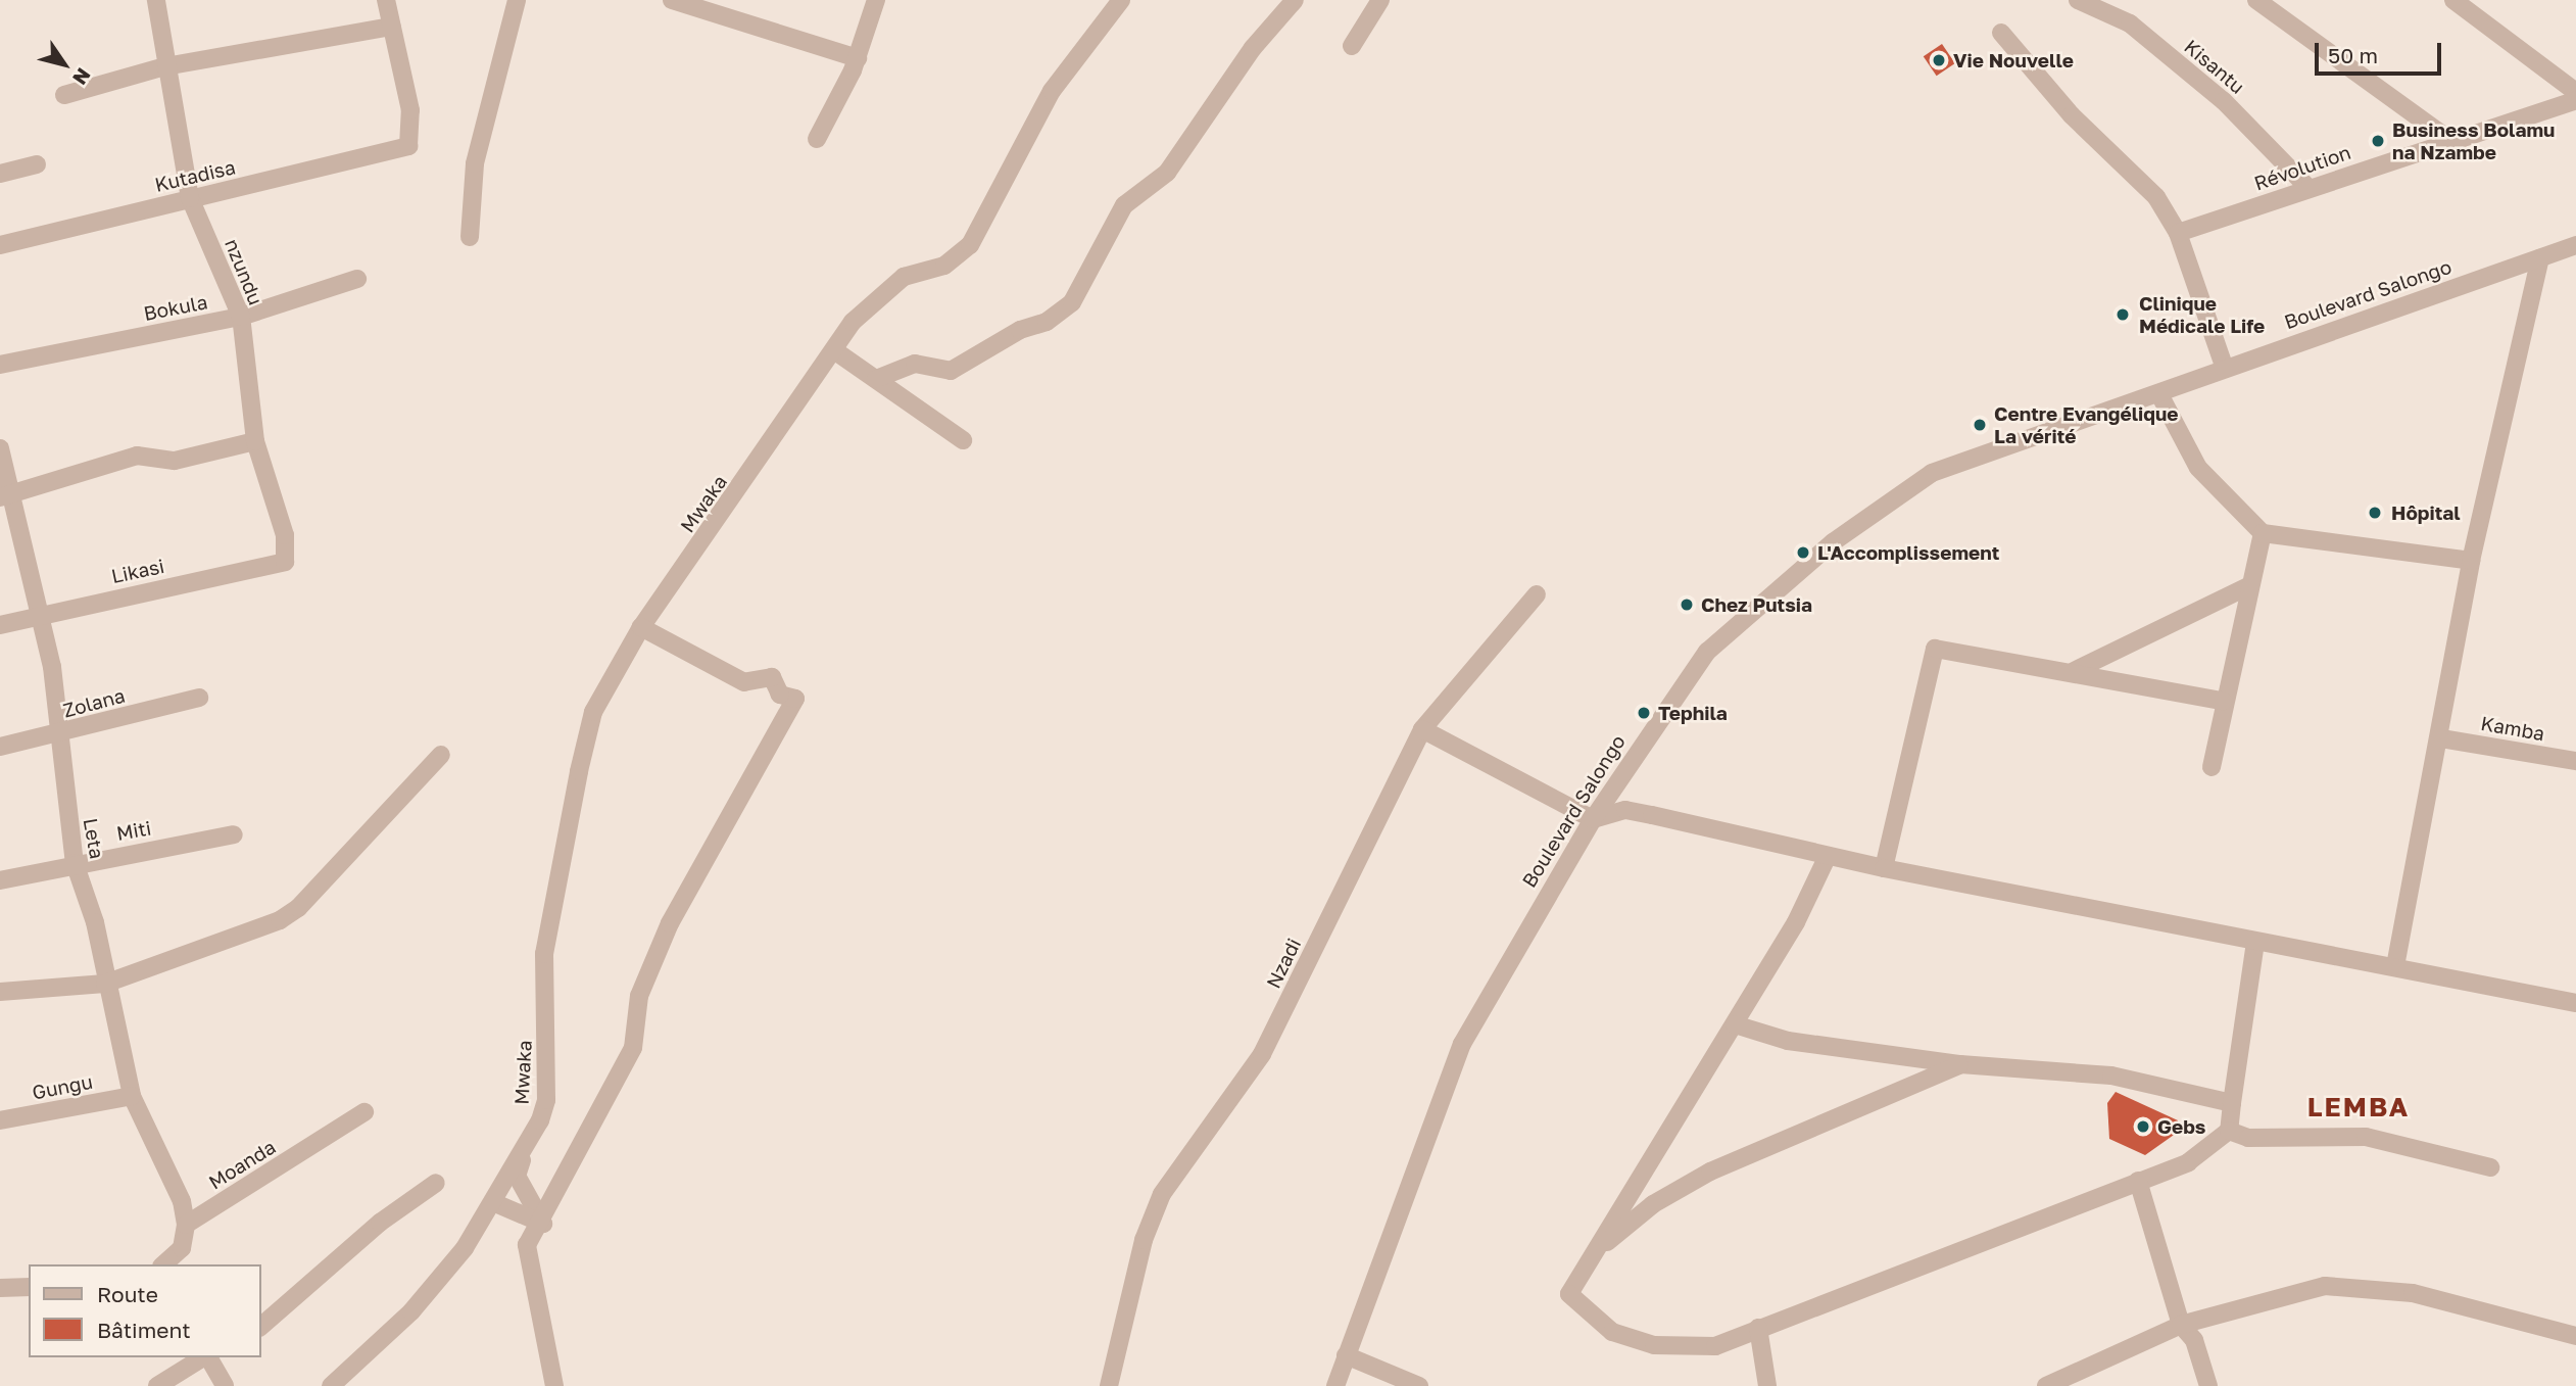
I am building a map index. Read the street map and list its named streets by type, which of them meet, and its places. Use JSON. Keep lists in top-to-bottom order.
{
  "streets": {
    "street": [
      "Kisantu",
      "Révolution",
      "Kutadisa",
      "nzundu",
      "Boulevard Salongo",
      "Bokula",
      "Mwaka",
      "Likasi",
      "Zolana",
      "Kamba",
      "Miti",
      "Leta",
      "Nzadi",
      "Gungu",
      "Moanda"
    ]
  },
  "crossings": [
    ["Kisantu", "Révolution"],
    ["Kutadisa", "nzundu"],
    ["nzundu", "Bokula"],
    ["nzundu", "Likasi"],
    ["Likasi", "Leta"],
    ["Zolana", "Leta"],
    ["Miti", "Leta"],
    ["Leta", "Gungu"],
    ["Leta", "Moanda"]
  ],
  "districts": ["LEMBA"],
  "places": [
    "Vie Nouvelle",
    "Business Bolamu na Nzambe",
    "Clinique Médicale Life",
    "Centre Evangélique La vérité",
    "Hôpital",
    "L'Accomplissement",
    "Chez Putsia",
    "Tephila",
    "Gebs"
  ],
  "legend": ["Route", "Bâtiment"],
  "scale_bar": "50 m",
  "north": "bottom right"
}
